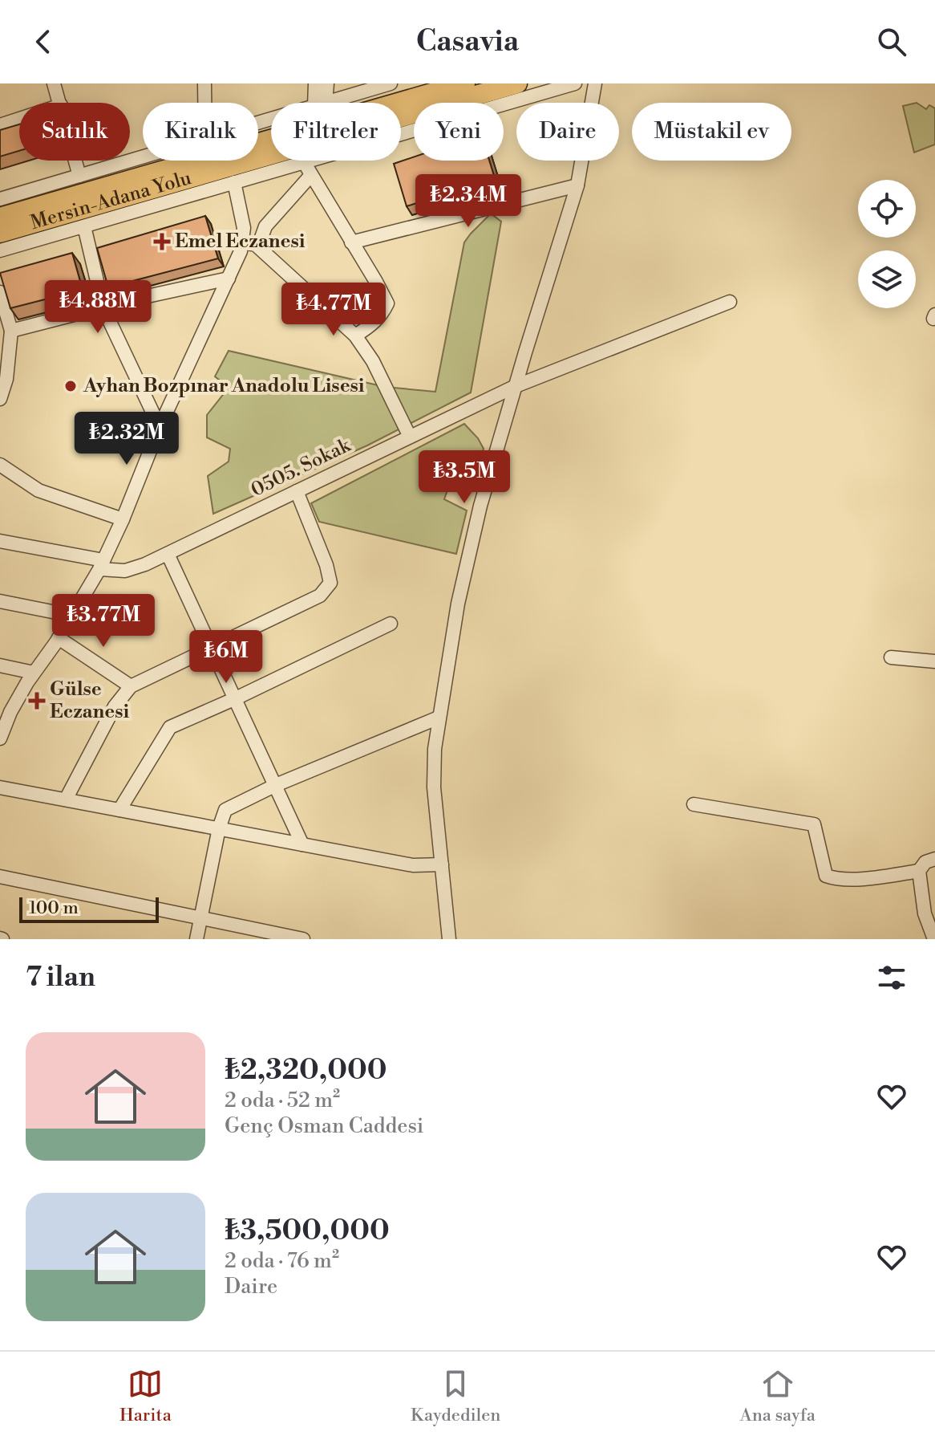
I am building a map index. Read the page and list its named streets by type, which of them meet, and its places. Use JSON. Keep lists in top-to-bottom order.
{
  "streets": {
    "highway": ["Mersin-Adana Yolu"],
    "street": ["0505. Sokak"]
  },
  "places": {
    "health": ["Emel Eczanesi", "Gülse Eczanesi"],
    "other": ["Ayhan Bozpınar Anadolu Lisesi"]
  },
  "scale_bar": "100 m",
  "page": {
    "header": "Casavia",
    "chip": [
      "Satılık",
      "Kiralık",
      "Filtreler",
      "Yeni",
      "Daire",
      "Müstakil ev"
    ],
    "price": [
      "₺2.34M",
      "₺4.88M",
      "₺4.77M",
      "₺2.32M",
      "₺3.5M",
      "₺3.77M",
      "₺6M"
    ],
    "scale": "100 m",
    "heading": "7 ilan",
    "list": [
      {
        "name": "₺2,320,000",
        "note": "2 oda · 52 m² · Genç Osman Caddesi"
      },
      {
        "name": "₺3,500,000",
        "note": "2 oda · 76 m² · Daire"
      }
    ],
    "tabs": ["Harita", "Kaydedilen", "Ana sayfa"]
  }
}
